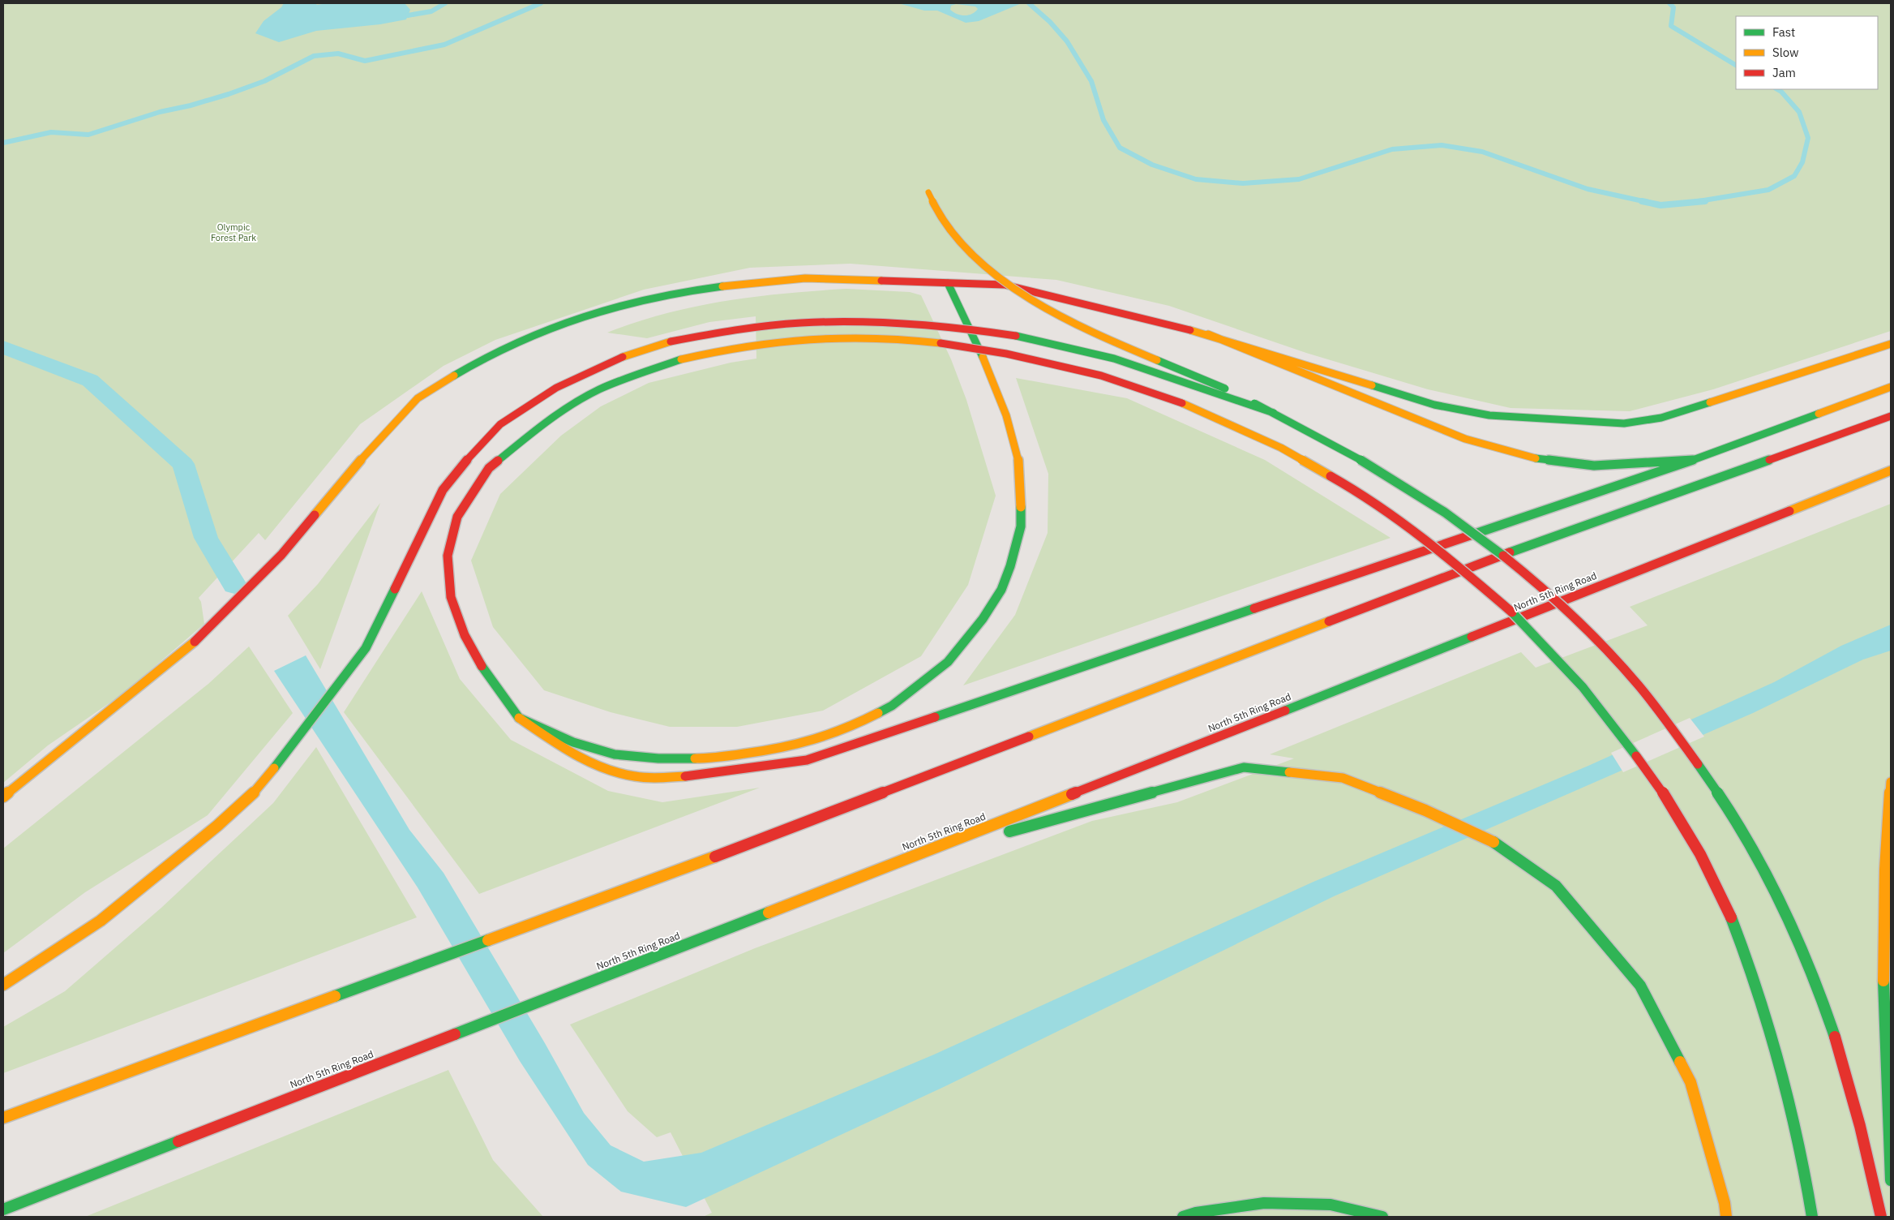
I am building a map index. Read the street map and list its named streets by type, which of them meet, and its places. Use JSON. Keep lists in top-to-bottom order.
{
  "streets": {
    "main road": ["North 5th Ring Road"]
  },
  "parks": ["Olympic Forest Park"],
  "legend": ["Fast", "Slow", "Jam"]
}
